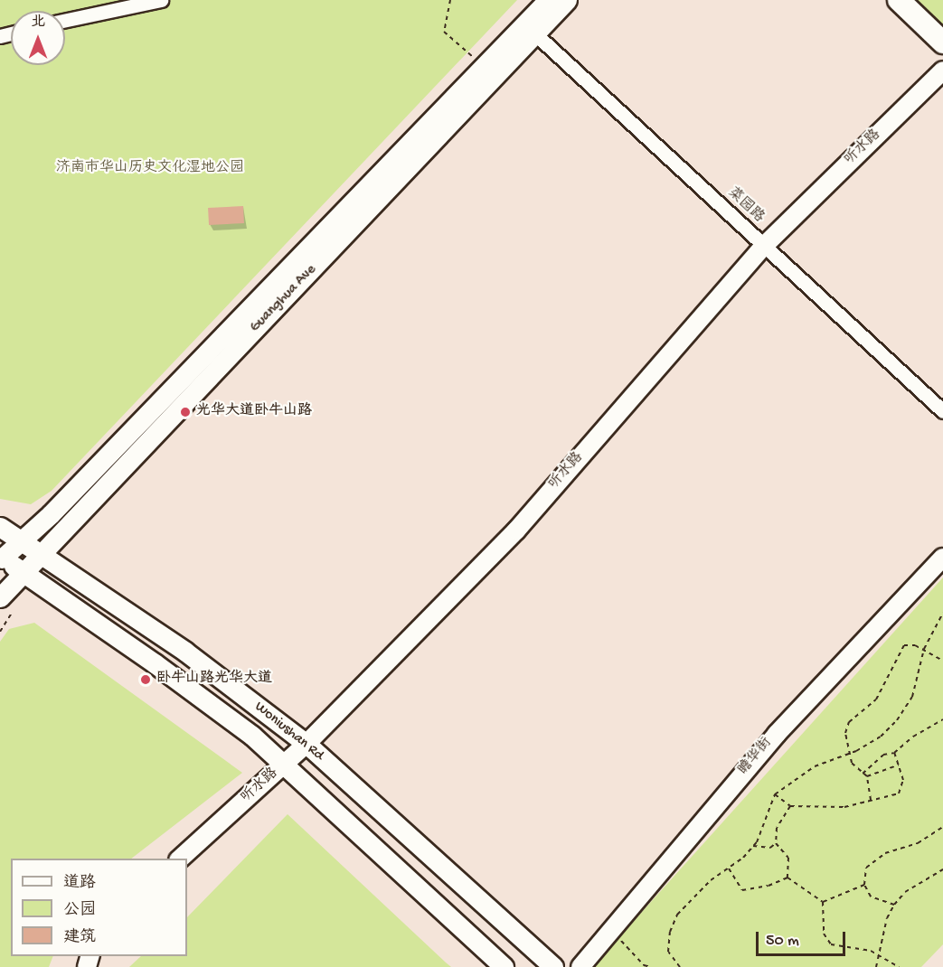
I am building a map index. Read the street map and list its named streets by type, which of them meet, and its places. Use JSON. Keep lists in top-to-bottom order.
{
  "streets": {
    "main road": ["Guanghua Ave", "Woniushan Rd"],
    "street": ["听水路", "菜园路", "瞻华街"]
  },
  "crossings": [
    ["听水路", "菜园路"],
    ["听水路", "Woniushan Rd"],
    ["菜园路", "Guanghua Ave"],
    ["Guanghua Ave", "Woniushan Rd"]
  ],
  "parks": ["济南市华山历史文化湿地公园"],
  "places": ["光华大道卧牛山路", "卧牛山路光华大道"],
  "legend": ["道路", "公园", "建筑"],
  "scale_bar": "50 m",
  "north": "top"
}
